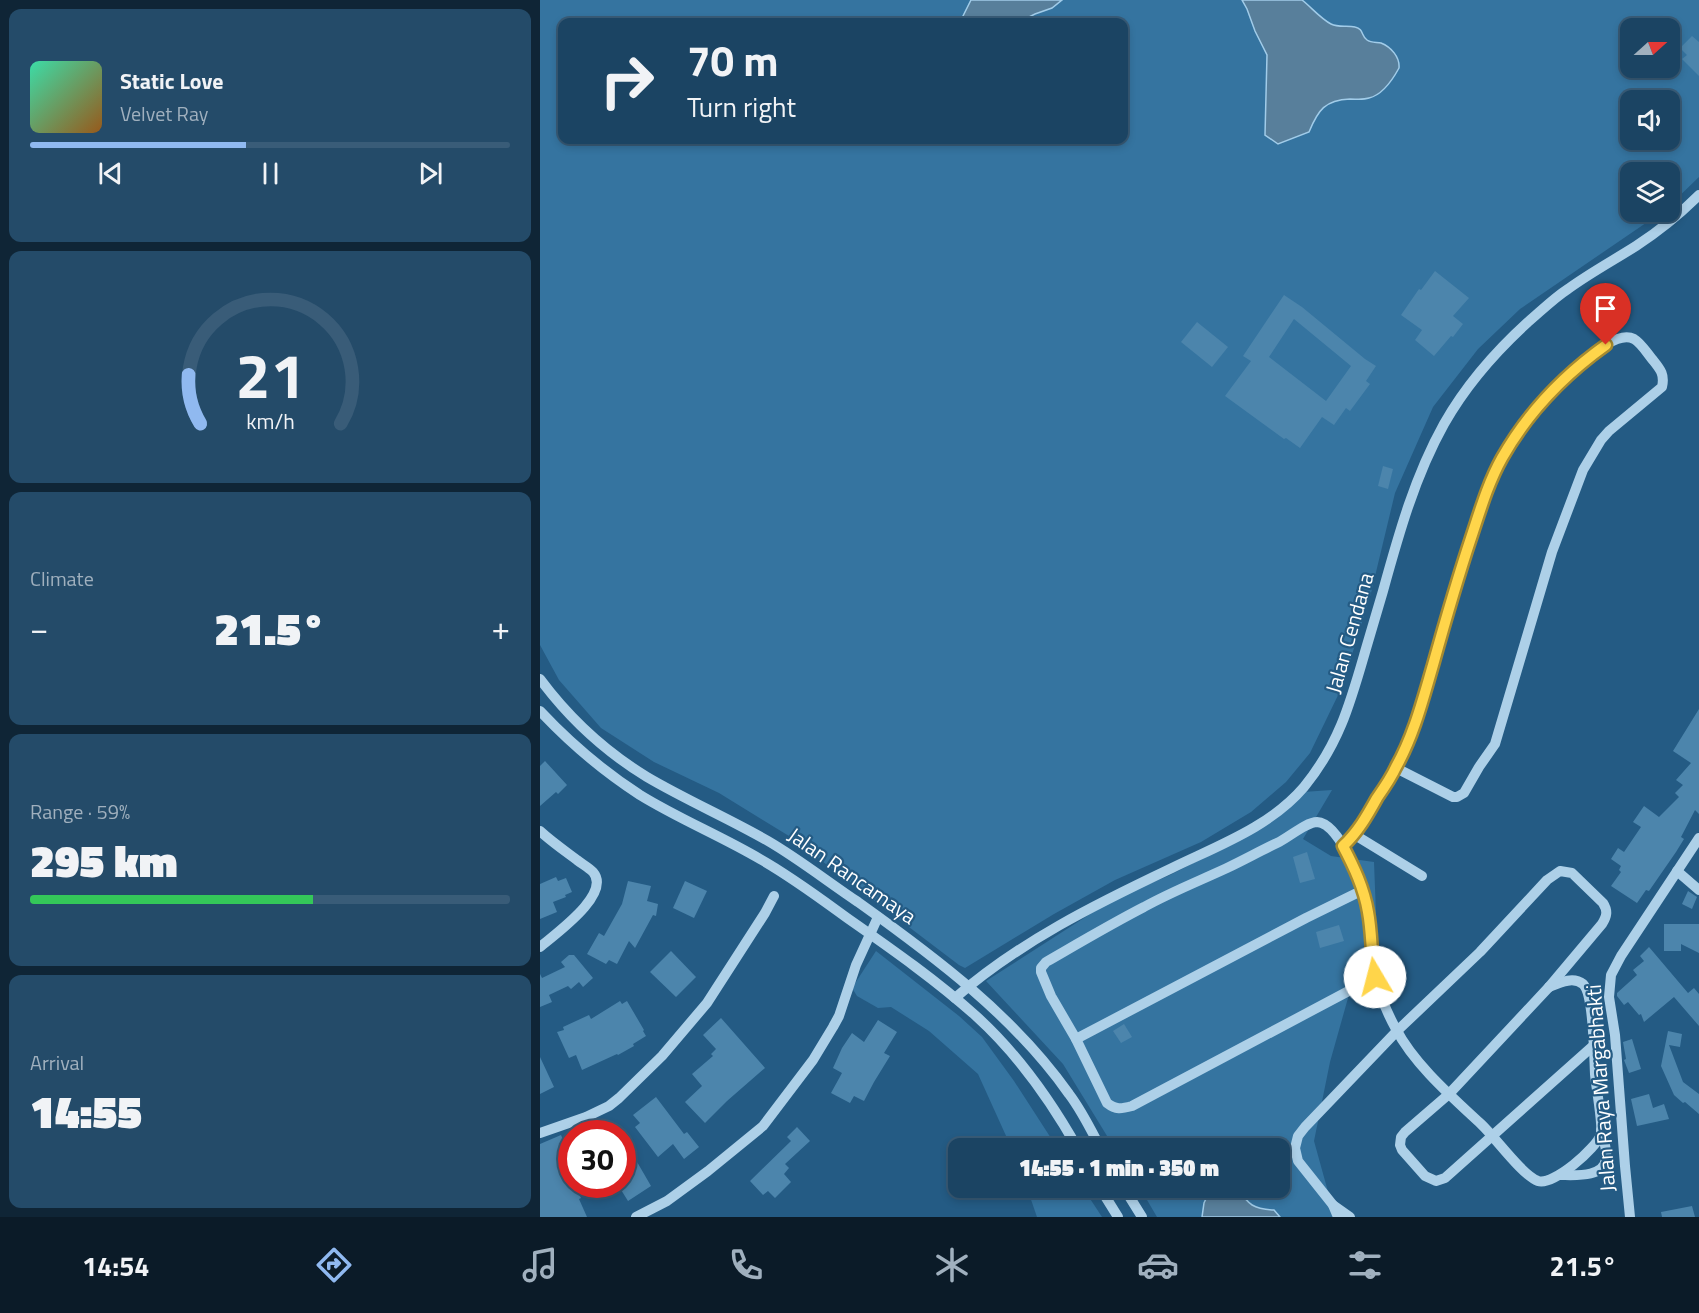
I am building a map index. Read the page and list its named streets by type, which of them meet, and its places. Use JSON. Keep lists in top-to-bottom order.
{
  "streets": {
    "street": ["Jalan Cendana", "Jalan Rancamaya", "Jalan Raya Margabhakti"]
  },
  "crossings": [
    ["Jalan Cendana", "Jalan Rancamaya"]
  ],
  "north": "right",
  "page": {
    "turn": ["70 m", "Turn right"],
    "song": ["Static Love", "Velvet Ray"],
    "tile": [
      "Climate",
      ["Range · 59%", "295 km"],
      ["Arrival", "14:55"]
    ],
    "heat": ["−", "21.5°", "+"],
    "limit": "30",
    "trip": "14:55 · 1 min · 350 m",
    "tabs": ["14:54", "21.5°"],
    "gauge": ["21", "km/h"]
  }
}
